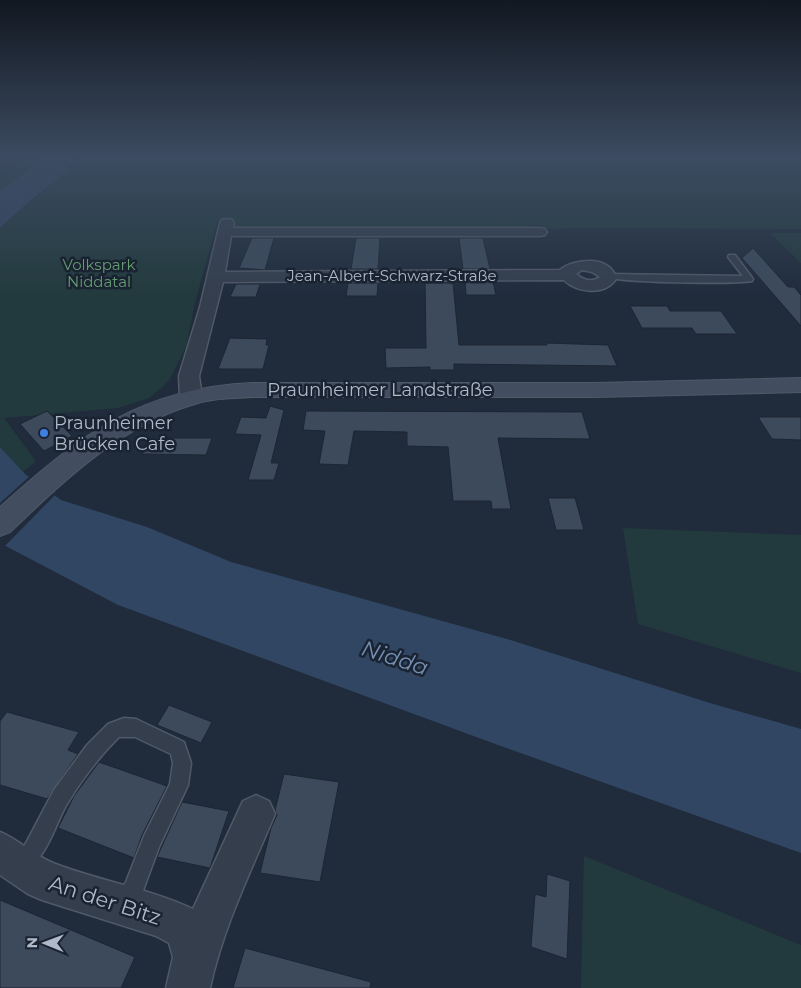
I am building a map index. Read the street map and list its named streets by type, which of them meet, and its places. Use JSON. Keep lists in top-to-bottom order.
{
  "streets": {
    "main road": ["Praunheimer Landstraße"],
    "street": ["Jean-Albert-Schwarz-Straße", "An der Bitz"]
  },
  "water": ["Nidda"],
  "parks": ["Volkspark Niddatal"],
  "places": ["Praunheimer Brücken Cafe"],
  "north": "left"
}
